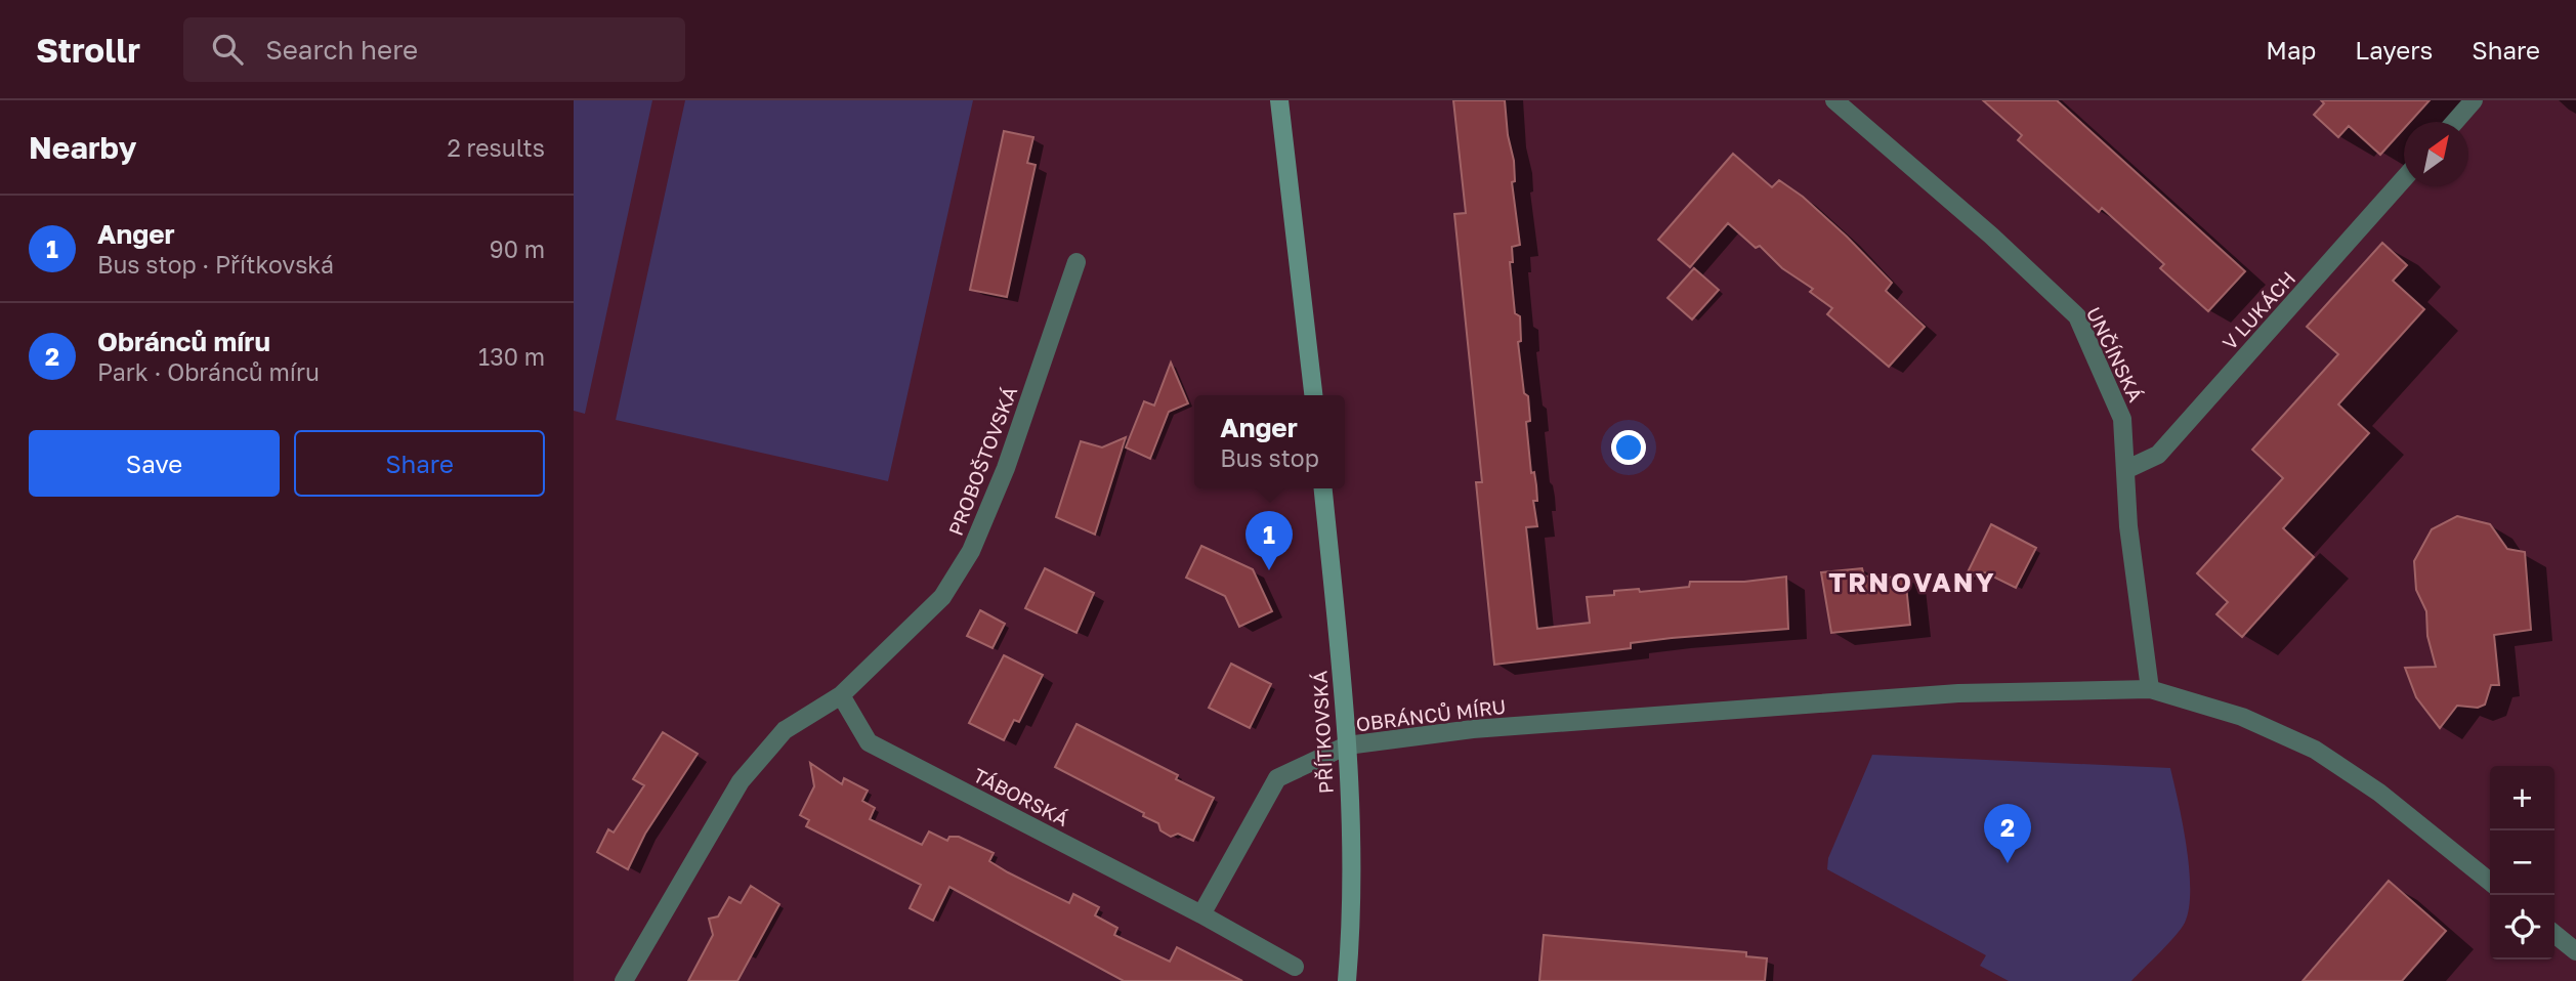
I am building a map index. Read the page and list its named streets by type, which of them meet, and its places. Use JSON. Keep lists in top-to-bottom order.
{
  "streets": {
    "street": [
      "V LUKÁCH",
      "UNČÍNSKÁ",
      "PROBOŠTOVSKÁ",
      "OBRÁNCŮ MÍRU",
      "PŘÍTKOVSKÁ",
      "TÁBORSKÁ"
    ]
  },
  "crossings": [
    ["V LUKÁCH", "UNČÍNSKÁ"],
    ["UNČÍNSKÁ", "OBRÁNCŮ MÍRU"],
    ["PROBOŠTOVSKÁ", "TÁBORSKÁ"],
    ["OBRÁNCŮ MÍRU", "PŘÍTKOVSKÁ"]
  ],
  "districts": ["TRNOVANY"],
  "north": "top right",
  "page": {
    "header": "Strollr",
    "search": "Search here",
    "nav": ["Map", "Layers", "Share"],
    "heading": ["Nearby", "2 results"],
    "list": [
      {
        "mark": "1",
        "name": "Anger",
        "note": "Bus stop · Přítkovská",
        "value": "90 m"
      },
      {
        "mark": "2",
        "name": "Obránců míru",
        "note": "Park · Obránců míru",
        "value": "130 m"
      }
    ],
    "popup": ["Anger", "Bus stop"],
    "buttons": ["Save", "Share"],
    "pins": ["1", "2"],
    "map_buttons": ["+", "−"]
  }
}
